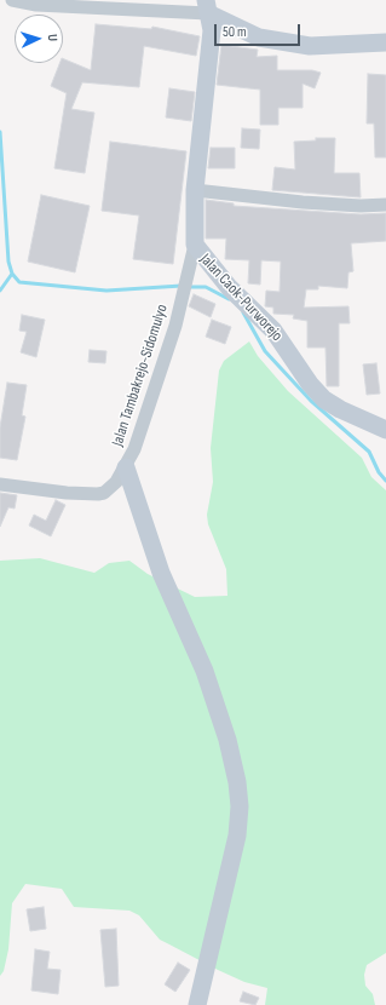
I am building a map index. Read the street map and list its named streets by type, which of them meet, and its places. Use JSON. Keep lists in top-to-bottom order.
{
  "streets": {
    "street": ["Jalan Caok-Purworejo", "Jalan Tambakrejo-Sidomulyo"]
  },
  "crossings": [
    ["Jalan Caok-Purworejo", "Jalan Tambakrejo-Sidomulyo"]
  ],
  "scale_bar": "50 m",
  "north": "right"
}
